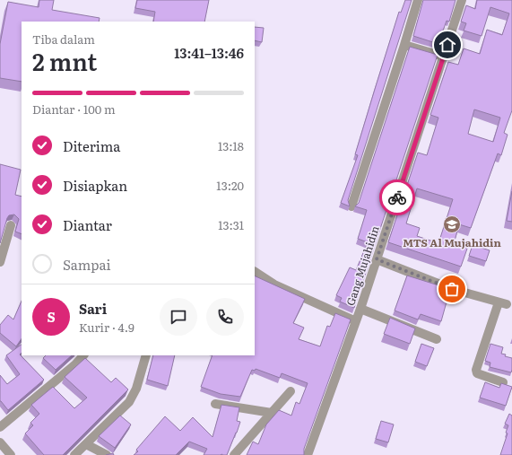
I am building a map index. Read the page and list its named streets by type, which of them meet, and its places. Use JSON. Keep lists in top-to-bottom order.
{
  "streets": {
    "street": ["Gang Mujahidin"]
  },
  "places": {
    "school or university": ["MTS Al Mujahidin"]
  },
  "page": {
    "heading": ["2 mnt", "Tiba dalam", "13:41–13:46"],
    "panel": ["Sari", "Kurir · 4.9"],
    "bar": "Diantar · 100 m",
    "list": [
      ["Diterima", "13:18"],
      ["Disiapkan", "13:20"],
      ["Diantar", "13:31"],
      "Sampai"
    ],
    "round": "S"
  }
}
